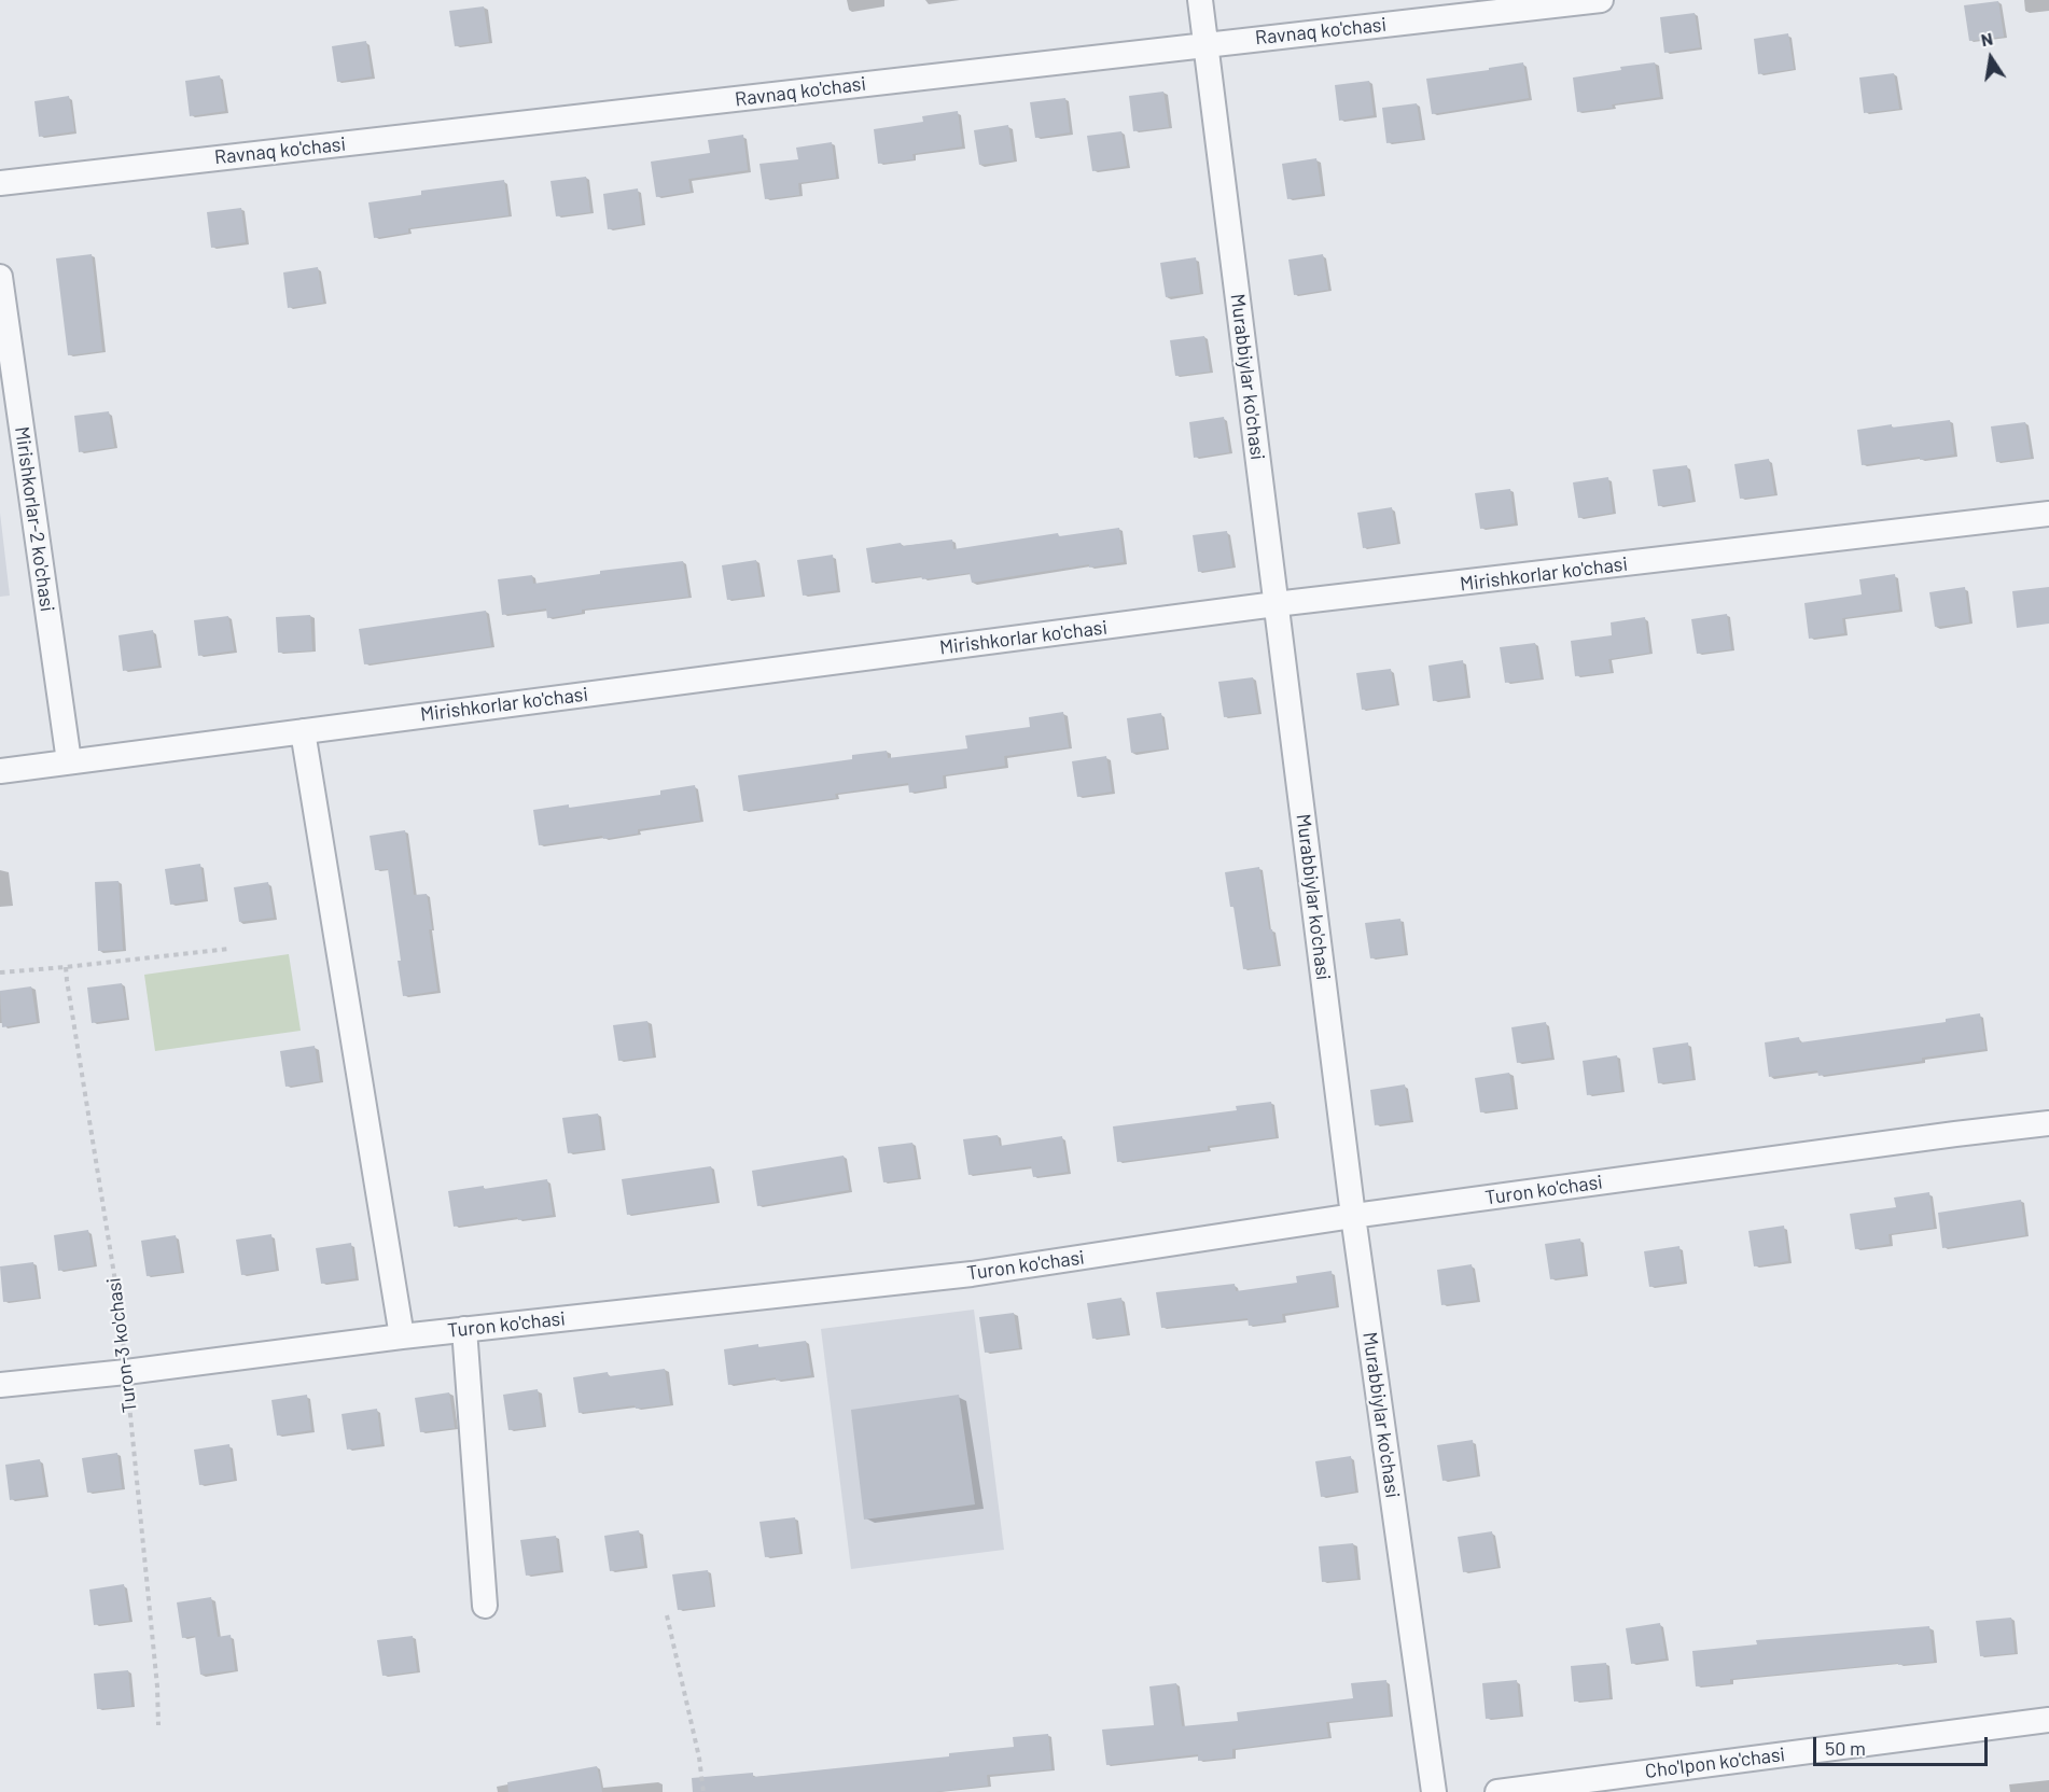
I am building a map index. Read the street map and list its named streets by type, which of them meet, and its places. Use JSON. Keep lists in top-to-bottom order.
{
  "streets": {
    "street": [
      "Ravnaq ko'chasi",
      "Murabbiylar ko'chasi",
      "Mirishkorlar-2 ko'chasi",
      "Mirishkorlar ko'chasi",
      "Turon ko'chasi",
      "Cho'lpon ko'chasi"
    ],
    "path": ["Turon-3 ko'chasi"]
  },
  "crossings": [
    ["Ravnaq ko'chasi", "Murabbiylar ko'chasi"],
    ["Murabbiylar ko'chasi", "Mirishkorlar ko'chasi"],
    ["Murabbiylar ko'chasi", "Turon ko'chasi"],
    ["Mirishkorlar-2 ko'chasi", "Mirishkorlar ko'chasi"],
    ["Turon ko'chasi", "Turon-3 ko'chasi"]
  ],
  "scale_bar": "50 m",
  "north": "top"
}
